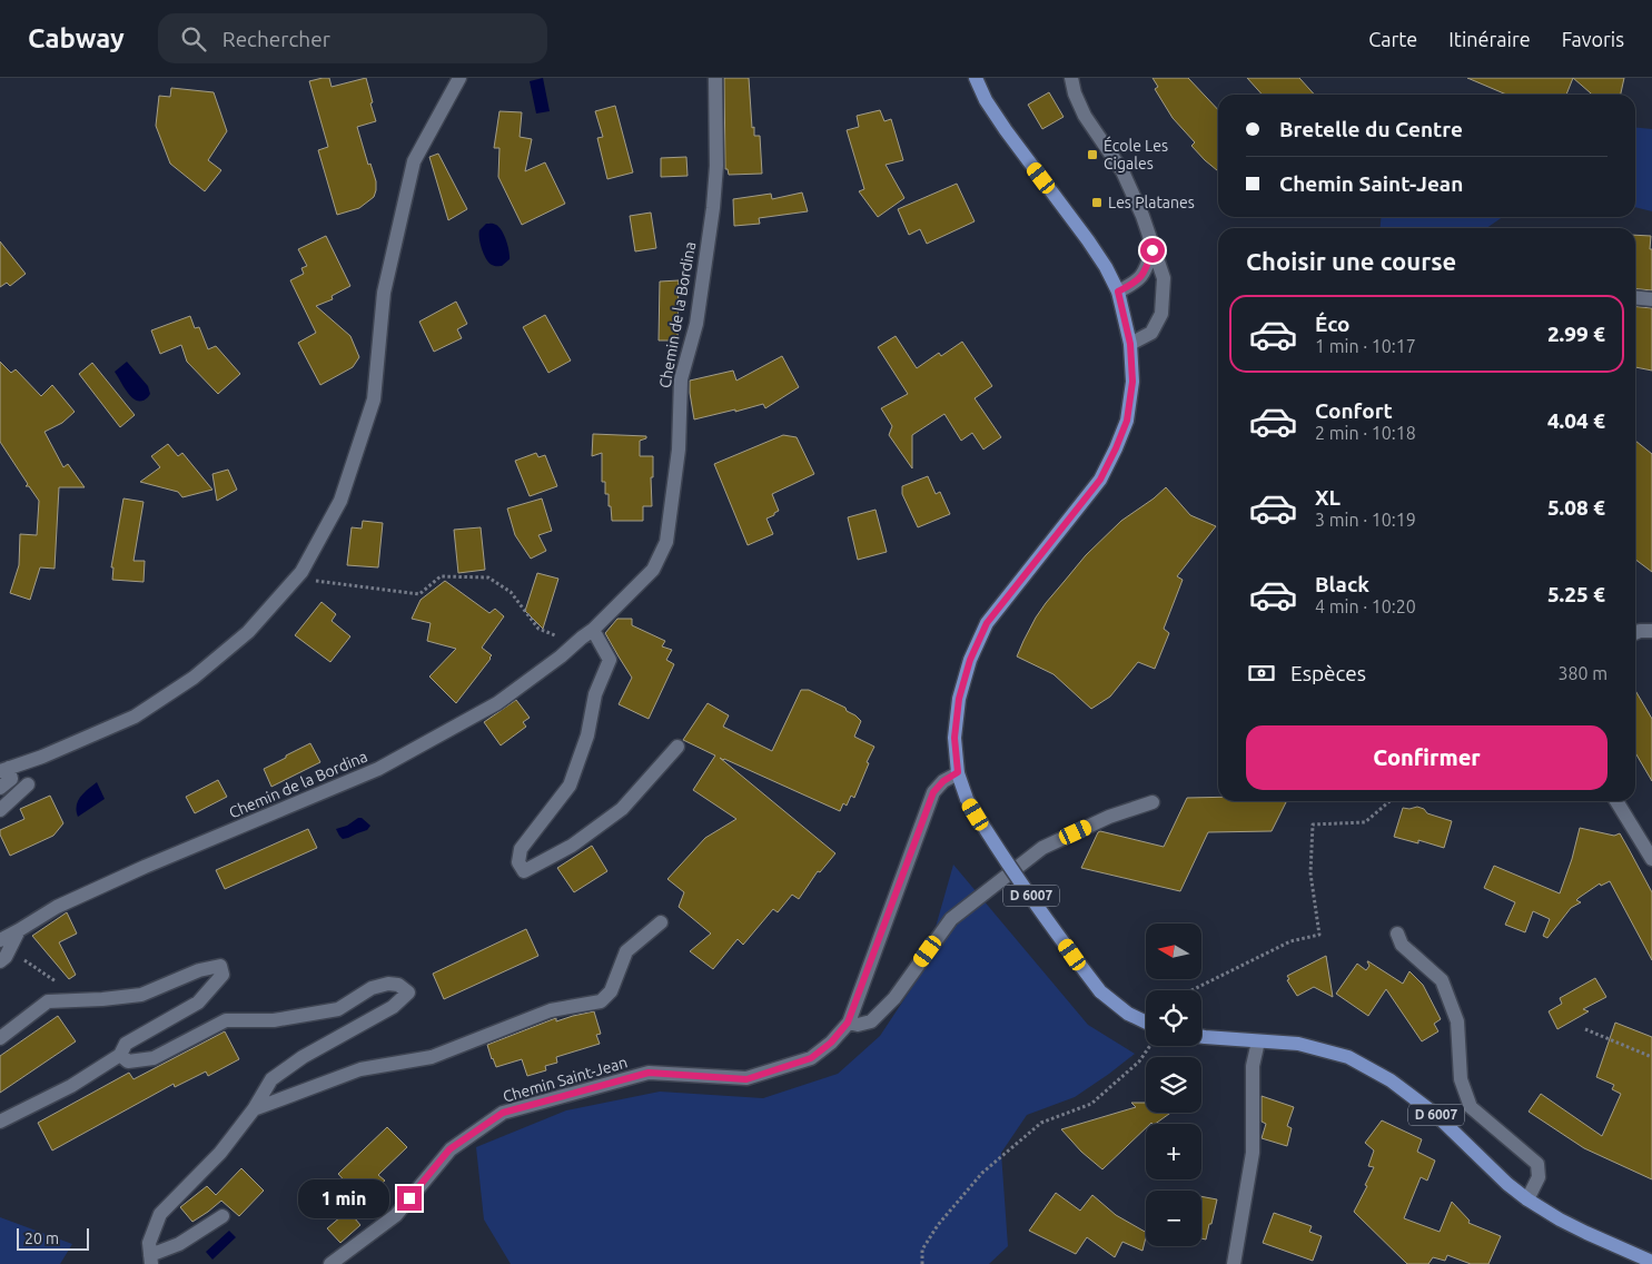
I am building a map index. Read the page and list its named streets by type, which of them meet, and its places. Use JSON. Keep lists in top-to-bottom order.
{
  "streets": {
    "main road": ["D 6007"],
    "street": ["Chemin de la Bordina", "Chemin Saint-Jean"]
  },
  "crossings": [
    ["D 6007", "Chemin Saint-Jean"]
  ],
  "places": {
    "transit": ["École Les Cigales", "Les Platanes"]
  },
  "scale_bar": "20 m",
  "north": "left",
  "page": {
    "header": "Cabway",
    "search": "Rechercher",
    "nav": ["Carte", "Itinéraire", "Favoris"],
    "banner": ["Bretelle du Centre", "Chemin Saint-Jean"],
    "heading": "Choisir une course",
    "list": [
      {
        "name": "Éco",
        "note": "1 min · 10:17",
        "value": "2.99 €"
      },
      {
        "name": "Confort",
        "note": "2 min · 10:18",
        "value": "4.04 €"
      },
      {
        "name": "XL",
        "note": "3 min · 10:19",
        "value": "5.08 €"
      },
      {
        "name": "Black",
        "note": "4 min · 10:20",
        "value": "5.25 €"
      }
    ],
    "pay": ["Espèces", "380 m"],
    "buttons": "Confirmer",
    "map_buttons": ["+", "−"],
    "bubble": "1 min",
    "scale": "20 m"
  }
}
